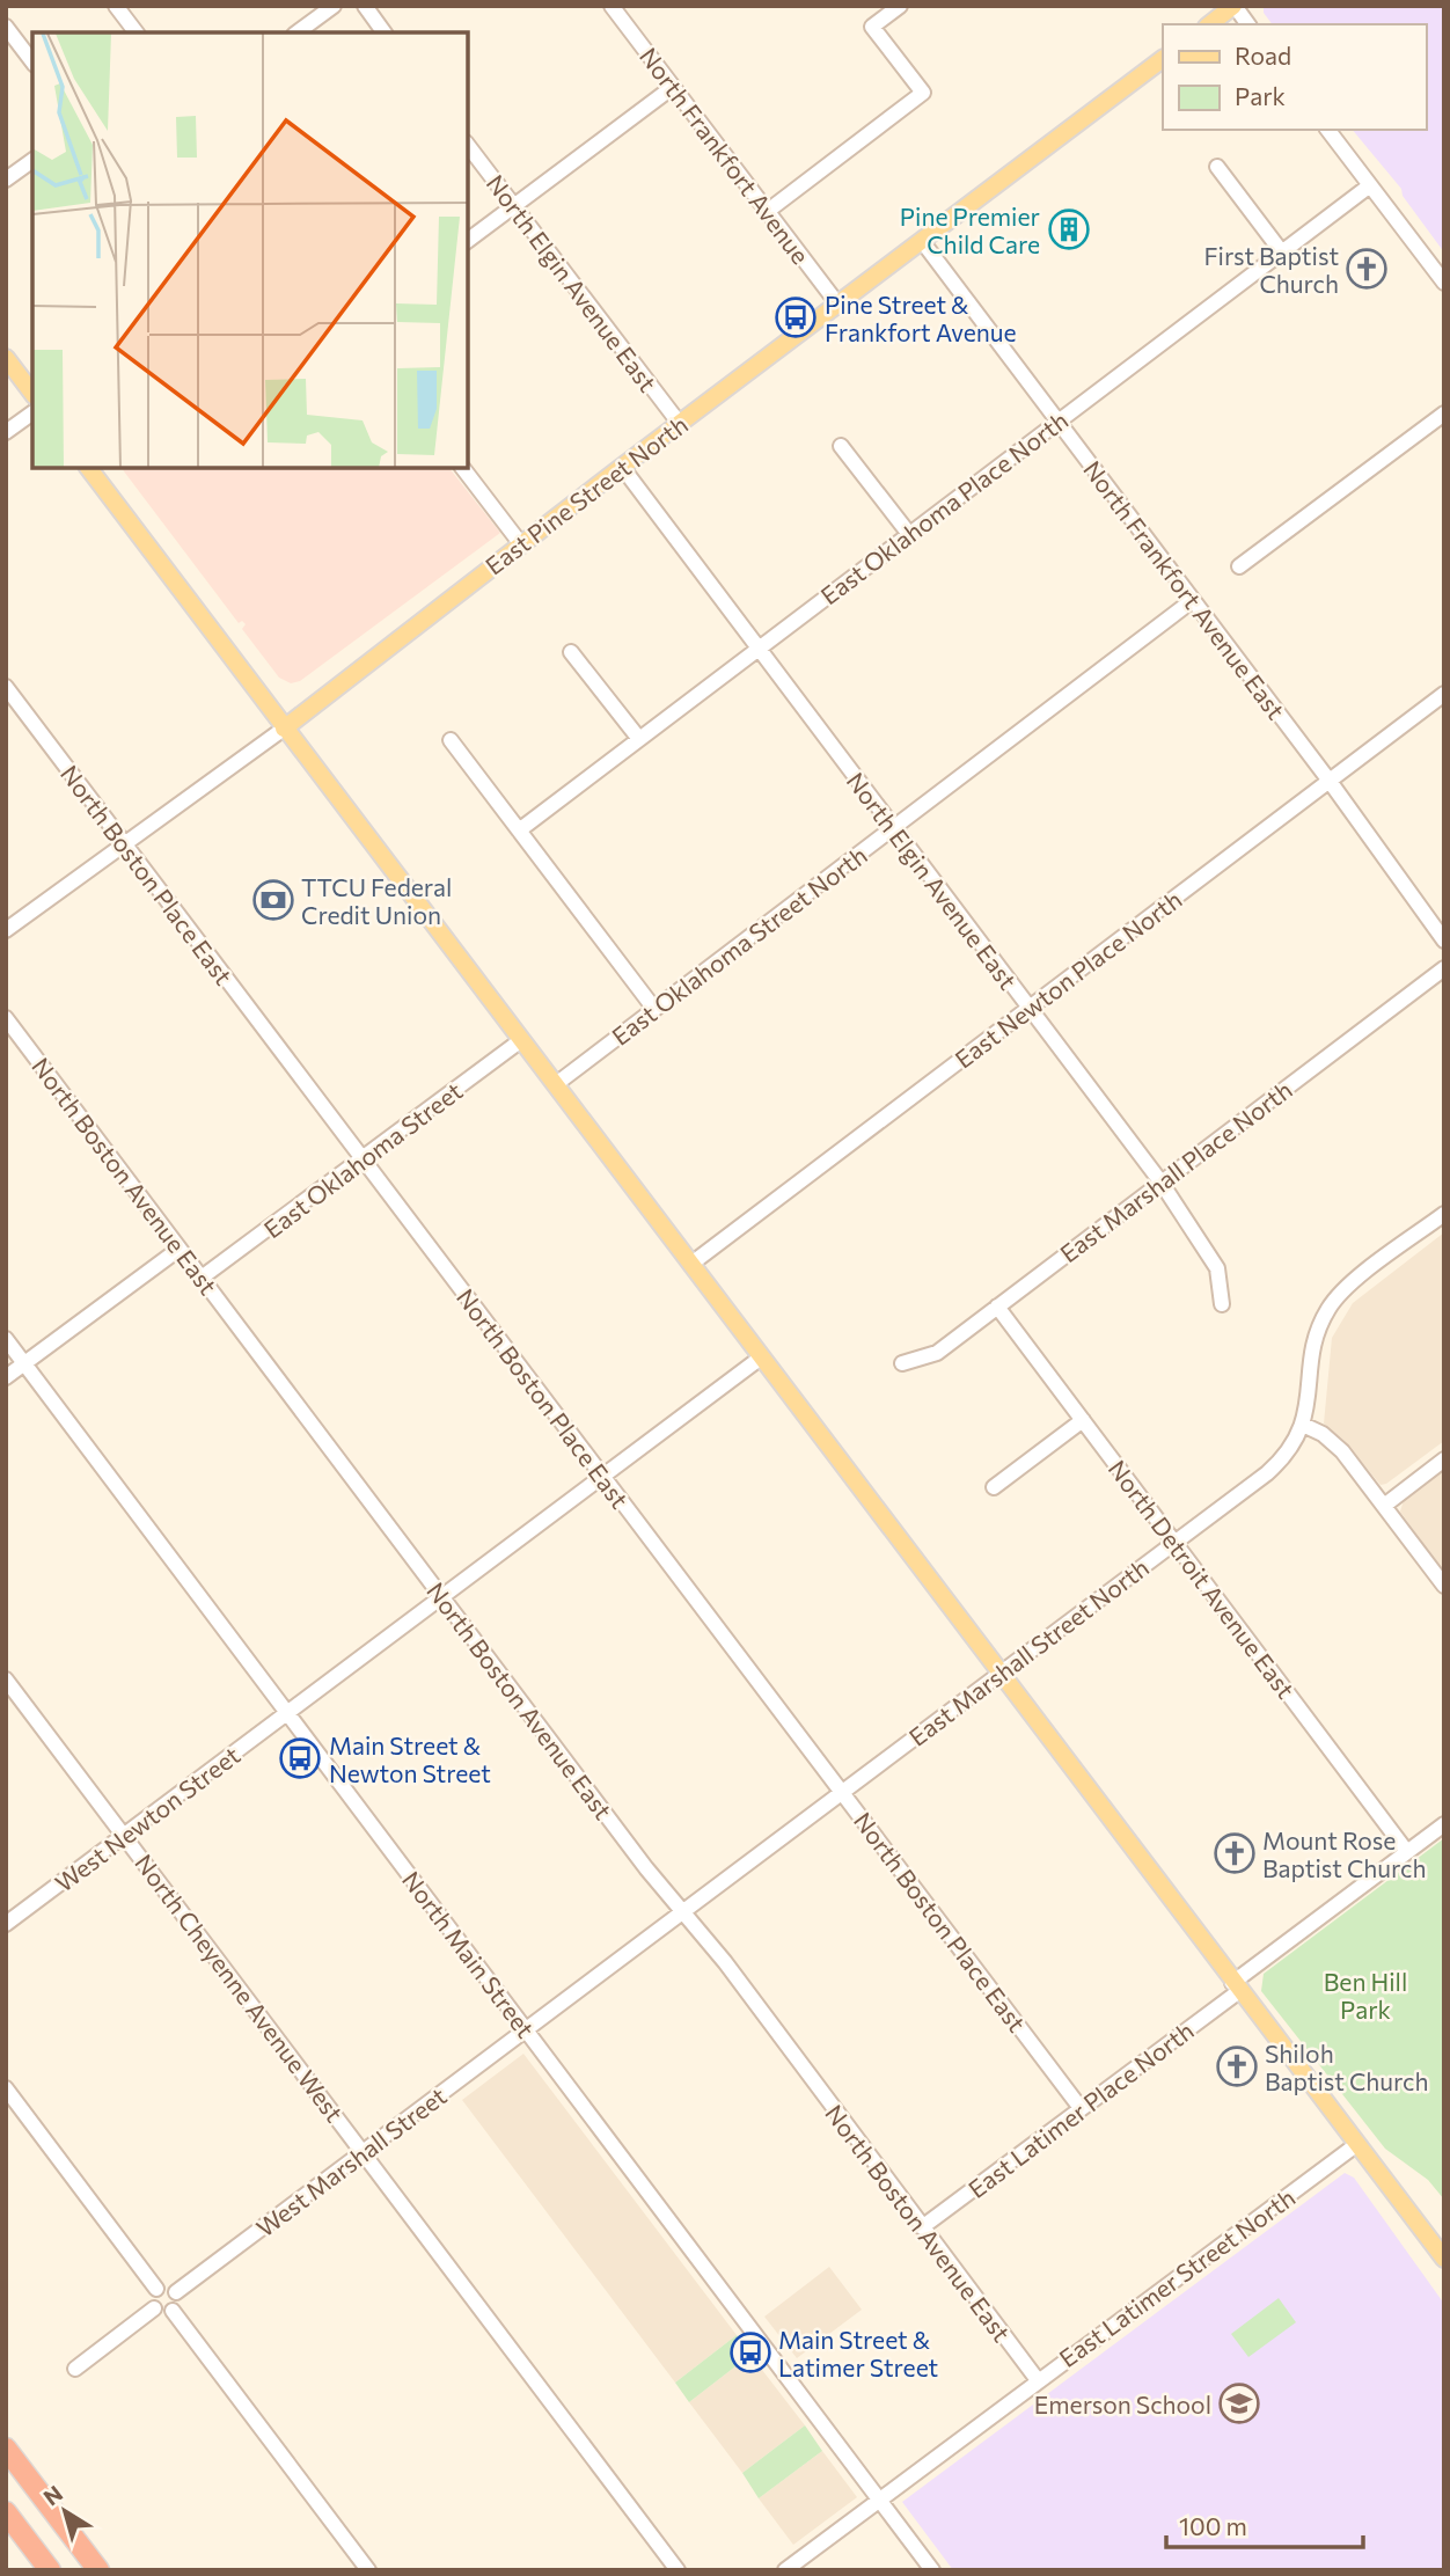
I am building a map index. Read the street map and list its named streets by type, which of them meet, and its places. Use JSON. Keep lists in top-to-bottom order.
{
  "streets": {
    "main road": ["East Pine Street North"],
    "street": [
      "North Frankfort Avenue",
      "North Elgin Avenue East",
      "East Oklahoma Place North",
      "North Frankfort Avenue East",
      "North Boston Place East",
      "East Oklahoma Street North",
      "East Newton Place North",
      "East Oklahoma Street",
      "East Marshall Place North",
      "North Boston Avenue East",
      "North Detroit Avenue East",
      "East Marshall Street North",
      "West Newton Street",
      "North Main Street",
      "North Cheyenne Avenue West",
      "East Latimer Place North",
      "West Marshall Street",
      "East Latimer Street North"
    ]
  },
  "crossings": [
    ["North Frankfort Avenue", "East Pine Street North"],
    ["North Elgin Avenue East", "East Pine Street North"],
    ["North Elgin Avenue East", "East Oklahoma Place North"],
    ["North Elgin Avenue East", "East Oklahoma Street North"],
    ["North Elgin Avenue East", "East Newton Place North"],
    ["North Elgin Avenue East", "East Marshall Place North"],
    ["East Pine Street North", "North Frankfort Avenue East"],
    ["East Pine Street North", "North Boston Place East"],
    ["East Oklahoma Place North", "North Frankfort Avenue East"],
    ["North Frankfort Avenue East", "East Oklahoma Street North"],
    ["North Frankfort Avenue East", "East Newton Place North"],
    ["North Boston Place East", "East Oklahoma Street"],
    ["North Boston Place East", "East Marshall Street North"],
    ["North Boston Place East", "West Newton Street"],
    ["North Boston Place East", "East Latimer Place North"],
    ["East Oklahoma Street", "North Boston Avenue East"],
    ["East Marshall Place North", "North Detroit Avenue East"],
    ["North Boston Avenue East", "East Marshall Street North"],
    ["North Boston Avenue East", "West Newton Street"],
    ["North Boston Avenue East", "East Latimer Place North"],
    ["North Boston Avenue East", "East Latimer Street North"],
    ["North Detroit Avenue East", "East Marshall Street North"],
    ["North Detroit Avenue East", "East Latimer Place North"],
    ["East Marshall Street North", "North Main Street"],
    ["East Marshall Street North", "West Marshall Street"],
    ["West Newton Street", "North Main Street"],
    ["West Newton Street", "North Cheyenne Avenue West"],
    ["North Main Street", "West Marshall Street"],
    ["North Main Street", "East Latimer Street North"],
    ["North Cheyenne Avenue West", "West Marshall Street"]
  ],
  "parks": ["Ben Hill Park"],
  "places": {
    "building": ["Pine Premier Child Care"],
    "church": ["First Baptist Church", "Mount Rose Baptist Church", "Shiloh Baptist Church"],
    "bus stop": ["Pine Street & Frankfort Avenue", "Main Street & Newton Street", "Main Street & Latimer Street"],
    "bank": ["TTCU Federal Credit Union"],
    "school or university": ["Emerson School"]
  },
  "legend": ["Road", "Park"],
  "scale_bar": "100 m",
  "north": "top left"
}
